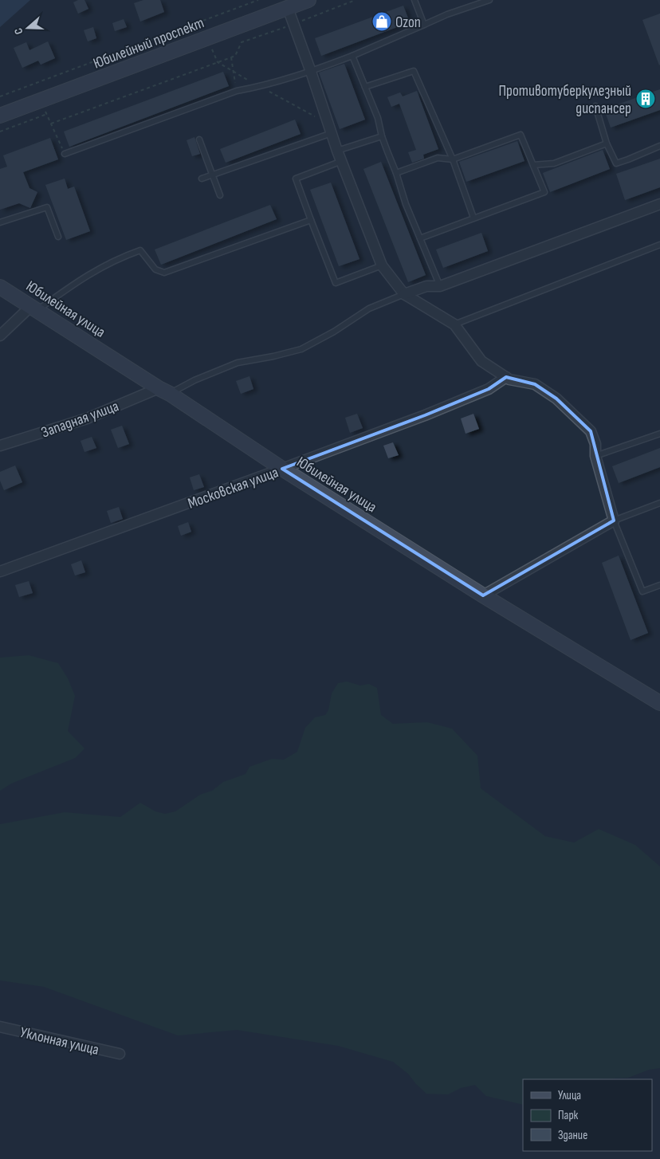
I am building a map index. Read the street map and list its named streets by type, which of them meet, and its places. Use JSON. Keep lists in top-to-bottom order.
{
  "streets": {
    "main road": ["Юбилейный проспект", "Юбилейная улица"],
    "street": ["Западная улица", "Московская улица", "Уклонная улица"]
  },
  "crossings": [
    ["Юбилейная улица", "Западная улица"],
    ["Юбилейная улица", "Московская улица"]
  ],
  "places": {
    "shop": ["Ozon"],
    "building": ["Противотуберкулезный диспансер"]
  },
  "legend": ["Улица", "Парк", "Здание"],
  "north": "left"
}
